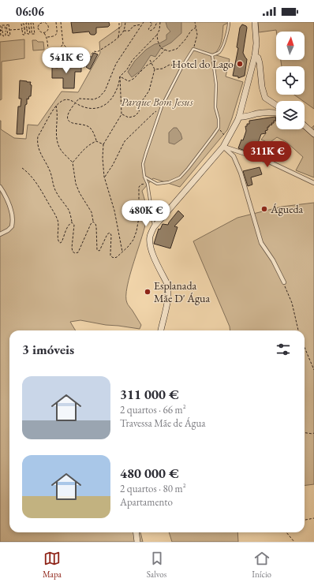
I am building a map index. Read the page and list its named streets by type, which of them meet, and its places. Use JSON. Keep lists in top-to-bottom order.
{
  "parks": ["Parque Bom Jesus"],
  "places": ["Hotel do Lago", "Águeda", "Esplanada Mãe D' Água"],
  "north": "top",
  "page": {
    "status": "06:06",
    "price": ["541K €", "311K €", "480K €"],
    "heading": "3 imóveis",
    "list": [
      {
        "name": "311 000 €",
        "note": "2 quartos · 66 m² · Travessa Mãe de Água"
      },
      {
        "name": "480 000 €",
        "note": "2 quartos · 80 m² · Apartamento"
      }
    ],
    "tabs": ["Mapa", "Salvos", "Início"]
  }
}
